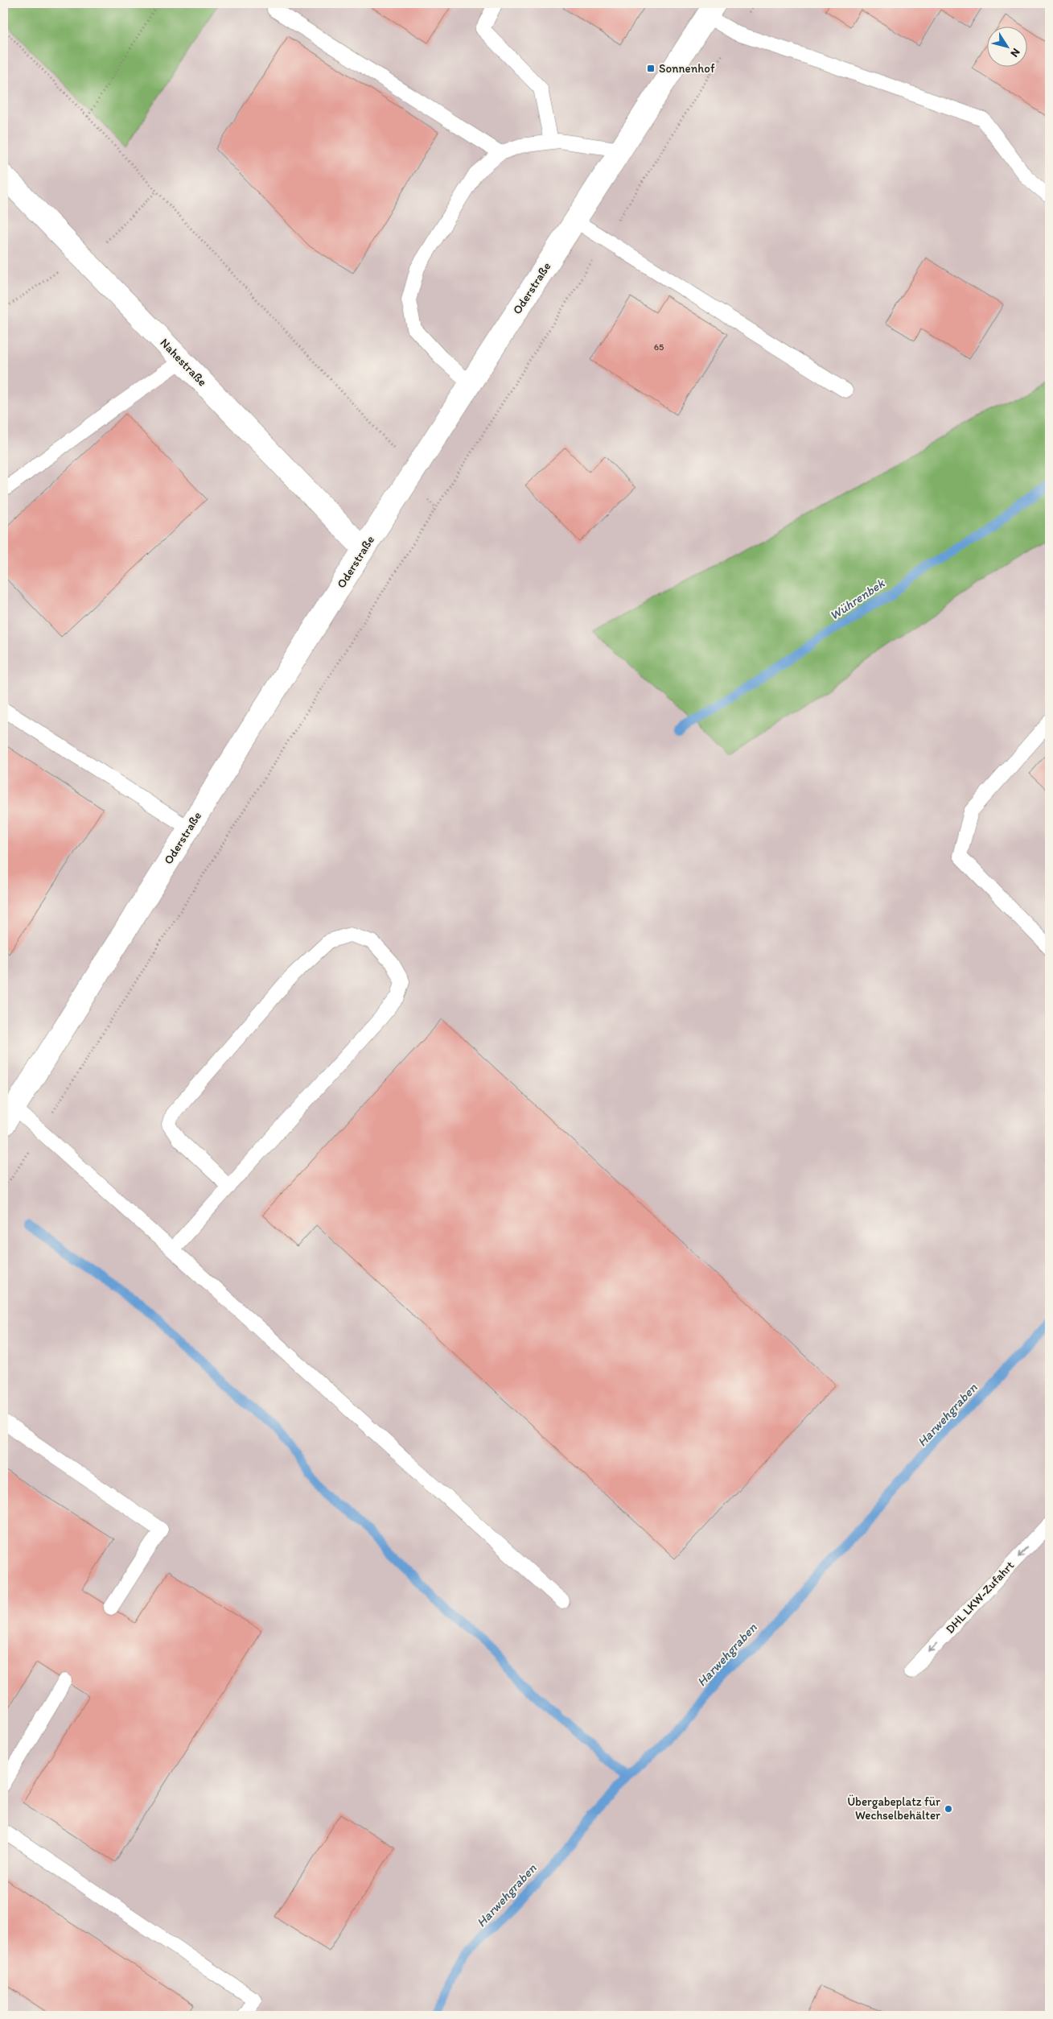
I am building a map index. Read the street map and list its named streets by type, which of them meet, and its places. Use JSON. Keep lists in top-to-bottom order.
{
  "streets": {
    "street": ["Oderstraße", "Nahestraße"],
    "lane": ["DHL LKW-Zufahrt"]
  },
  "crossings": [
    ["Oderstraße", "Nahestraße"]
  ],
  "one_way": ["DHL LKW-Zufahrt"],
  "water": ["Wührenbek", "Harwehgraben"],
  "places": {
    "transit": ["Sonnenhof"],
    "other": ["Übergabeplatz für Wechselbehälter"]
  },
  "house_numbers": ["65"],
  "north": "bottom right"
}
